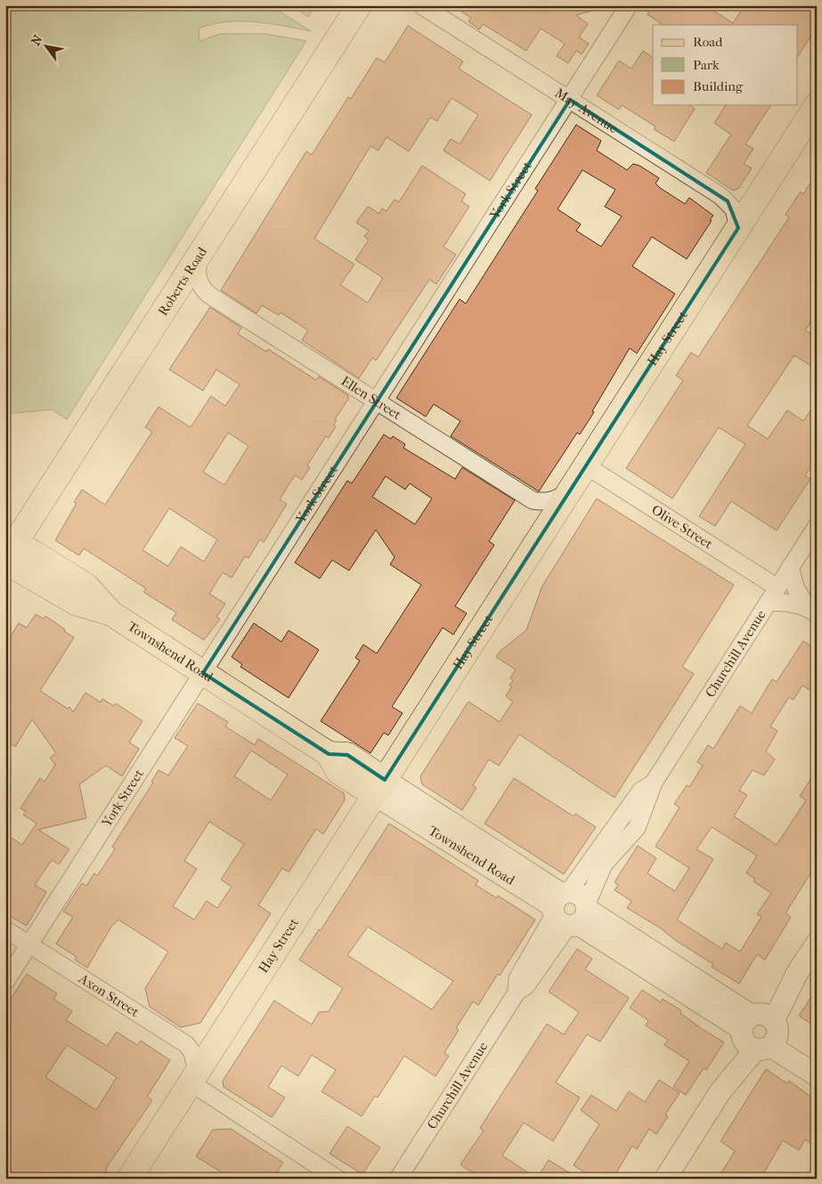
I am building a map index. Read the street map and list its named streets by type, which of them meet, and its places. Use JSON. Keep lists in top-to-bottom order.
{
  "streets": {
    "main road": ["Roberts Road", "Hay Street", "Townshend Road"],
    "street": [
      "May Avenue",
      "York Street",
      "Ellen Street",
      "Olive Street",
      "Churchill Avenue",
      "Axon Street"
    ]
  },
  "crossings": [
    ["May Avenue", "York Street"],
    ["May Avenue", "Hay Street"],
    ["York Street", "Ellen Street"],
    ["York Street", "Townshend Road"],
    ["York Street", "Axon Street"],
    ["Roberts Road", "Ellen Street"],
    ["Roberts Road", "Townshend Road"],
    ["Hay Street", "Ellen Street"],
    ["Hay Street", "Olive Street"],
    ["Hay Street", "Townshend Road"],
    ["Hay Street", "Axon Street"],
    ["Olive Street", "Churchill Avenue"],
    ["Townshend Road", "Churchill Avenue"]
  ],
  "legend": ["Road", "Park", "Building"],
  "north": "top left"
}
